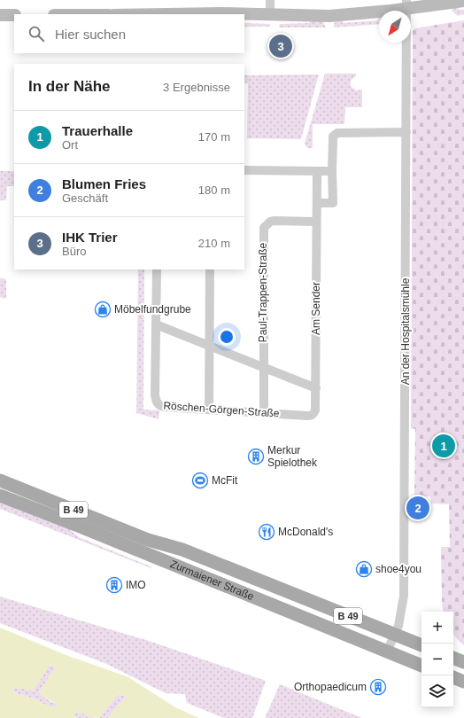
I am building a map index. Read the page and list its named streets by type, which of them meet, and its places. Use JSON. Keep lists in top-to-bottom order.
{
  "streets": {
    "main road": ["B 49", "Zurmaiener Straße"],
    "street": [
      "Paul-Trappen-Straße",
      "Am Sender",
      "An der Hospitalsmühle",
      "Röschen-Görgen-Straße"
    ]
  },
  "crossings": [
    ["Paul-Trappen-Straße", "Am Sender"],
    ["Paul-Trappen-Straße", "Röschen-Görgen-Straße"],
    ["Am Sender", "Röschen-Görgen-Straße"],
    ["An der Hospitalsmühle", "Zurmaiener Straße"]
  ],
  "places": {
    "shop": ["Möbelfundgrube", "shoe4you"],
    "building": ["Merkur Spielothek", "IMO", "Orthopaedicum"],
    "sports": ["McFit"],
    "restaurant": ["McDonald's"]
  },
  "north": "bottom left",
  "page": {
    "search": "Hier suchen",
    "pins": ["3", "1", "2"],
    "heading": ["In der Nähe", "3 Ergebnisse"],
    "list": [
      {
        "mark": "1",
        "name": "Trauerhalle",
        "note": "Ort",
        "value": "170 m"
      },
      {
        "mark": "2",
        "name": "Blumen Fries",
        "note": "Geschäft",
        "value": "180 m"
      },
      {
        "mark": "3",
        "name": "IHK Trier",
        "note": "Büro",
        "value": "210 m"
      }
    ],
    "map_buttons": ["+", "−"]
  }
}
